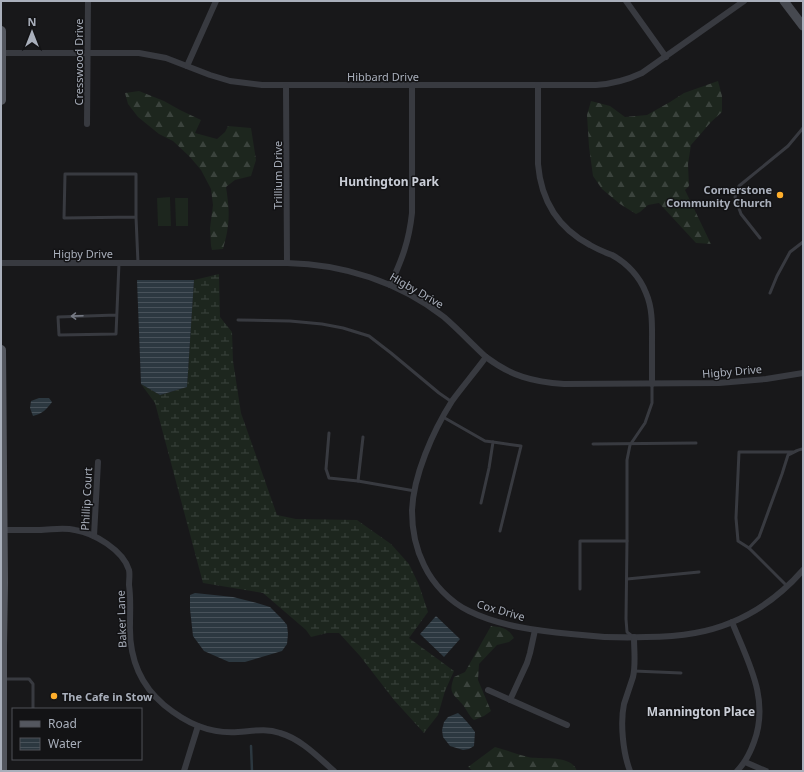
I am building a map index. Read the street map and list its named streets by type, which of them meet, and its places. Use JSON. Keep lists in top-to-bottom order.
{
  "streets": {
    "street": [
      "Cresswood Drive",
      "Hibbard Drive",
      "Trillium Drive",
      "Higby Drive",
      "Phillip Court",
      "Cox Drive",
      "Baker Lane"
    ]
  },
  "crossings": [
    ["Cresswood Drive", "Hibbard Drive"],
    ["Hibbard Drive", "Trillium Drive"],
    ["Trillium Drive", "Higby Drive"],
    ["Higby Drive", "Cox Drive"],
    ["Phillip Court", "Baker Lane"]
  ],
  "districts": ["Huntington Park", "Mannington Place"],
  "places": ["Cornerstone Community Church", "The Cafe in Stow"],
  "legend": ["Road", "Water"],
  "north": "top"
}
